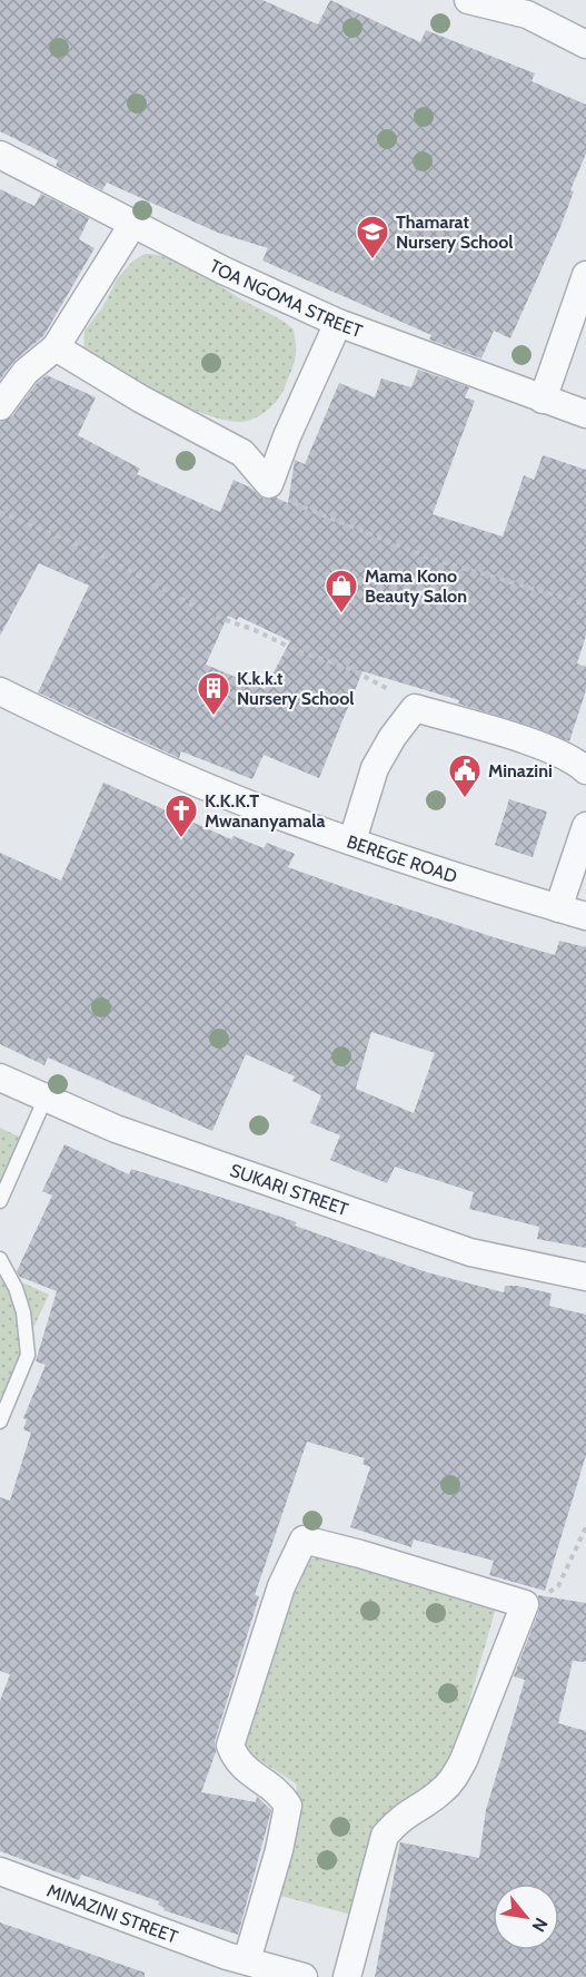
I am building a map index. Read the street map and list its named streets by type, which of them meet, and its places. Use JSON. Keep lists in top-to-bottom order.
{
  "streets": {
    "street": [
      "TOA NGOMA STREET",
      "BEREGE ROAD",
      "SUKARI STREET",
      "MINAZINI STREET"
    ]
  },
  "places": {
    "school or university": ["Thamarat Nursery School"],
    "shop": ["Mama Kono Beauty Salon"],
    "building": ["K.k.k.t Nursery School"],
    "public building": ["Minazini"],
    "church": ["K.K.K.T Mwananyamala"]
  },
  "north": "bottom right"
}
